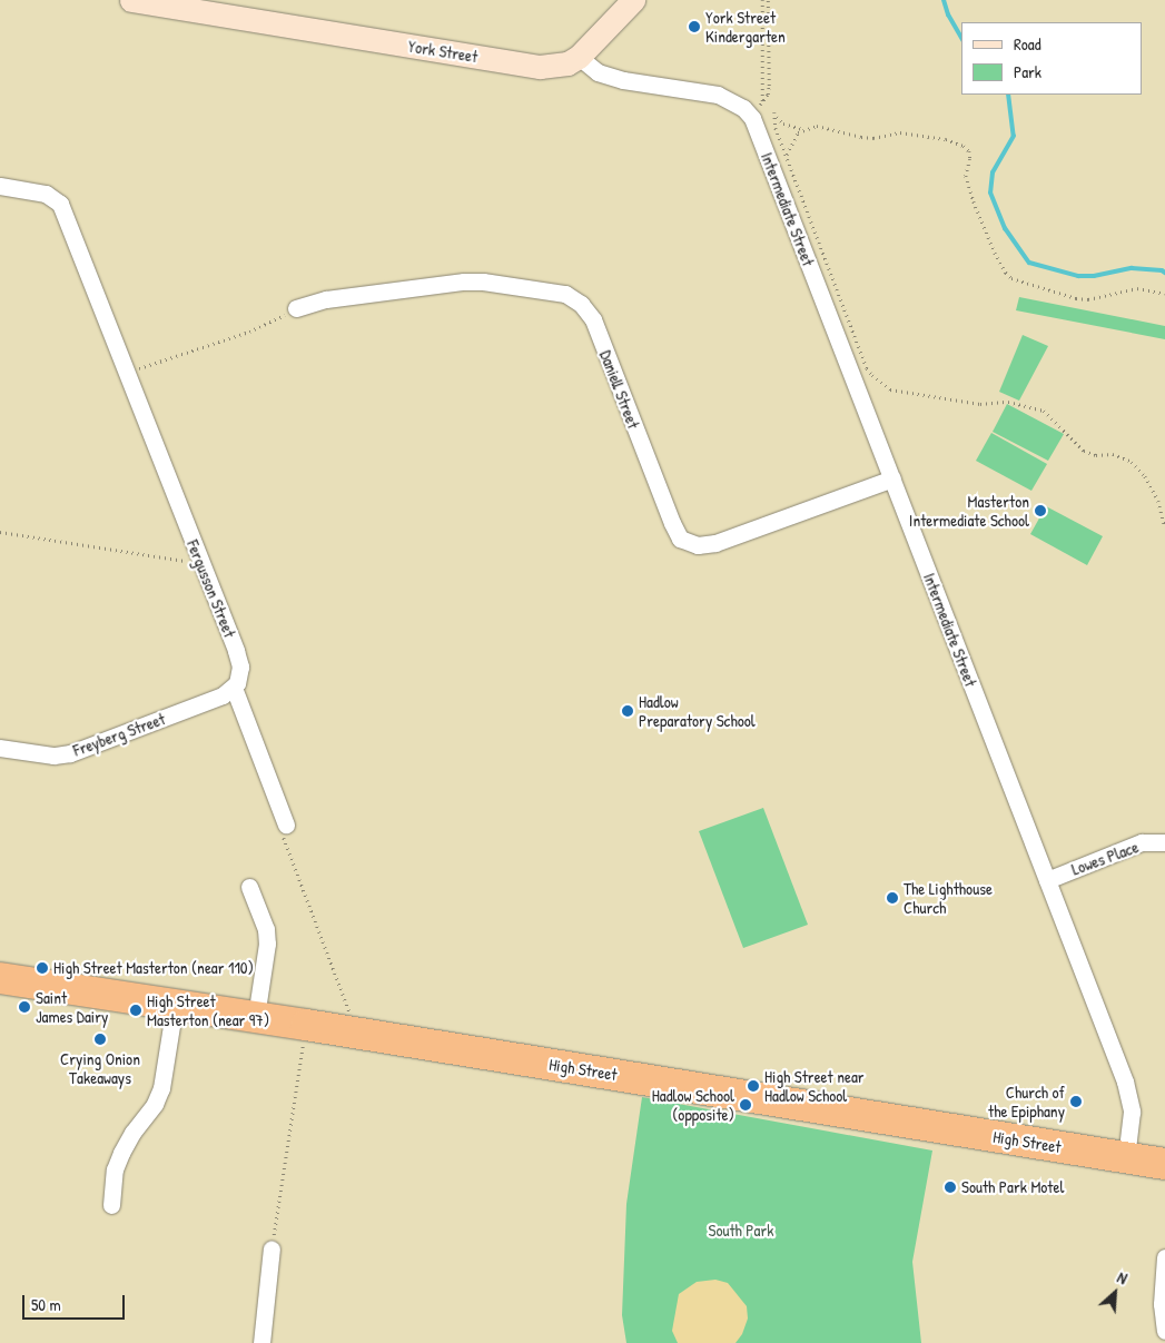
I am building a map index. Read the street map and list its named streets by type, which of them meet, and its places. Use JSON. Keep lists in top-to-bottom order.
{
  "streets": {
    "highway": ["High Street"],
    "street": [
      "York Street",
      "Intermediate Street",
      "Daniell Street",
      "Fergusson Street",
      "Freyberg Street",
      "Lowes Place"
    ]
  },
  "crossings": [
    ["Intermediate Street", "Daniell Street"],
    ["Intermediate Street", "Lowes Place"],
    ["Intermediate Street", "High Street"],
    ["Fergusson Street", "Freyberg Street"]
  ],
  "parks": ["South Park"],
  "places": [
    "York Street Kindergarten",
    "Masterton Intermediate School",
    "Hadlow Preparatory School",
    "The Lighthouse Church",
    "High Street Masterton (near 110)",
    "Saint James Dairy",
    "High Street Masterton (near 97)",
    "Crying Onion Takeaways",
    "High Street near Hadlow School",
    "Church of the Epiphany",
    "Hadlow School (opposite)",
    "South Park Motel"
  ],
  "legend": ["Road", "Park"],
  "scale_bar": "50 m",
  "north": "top right"
}
